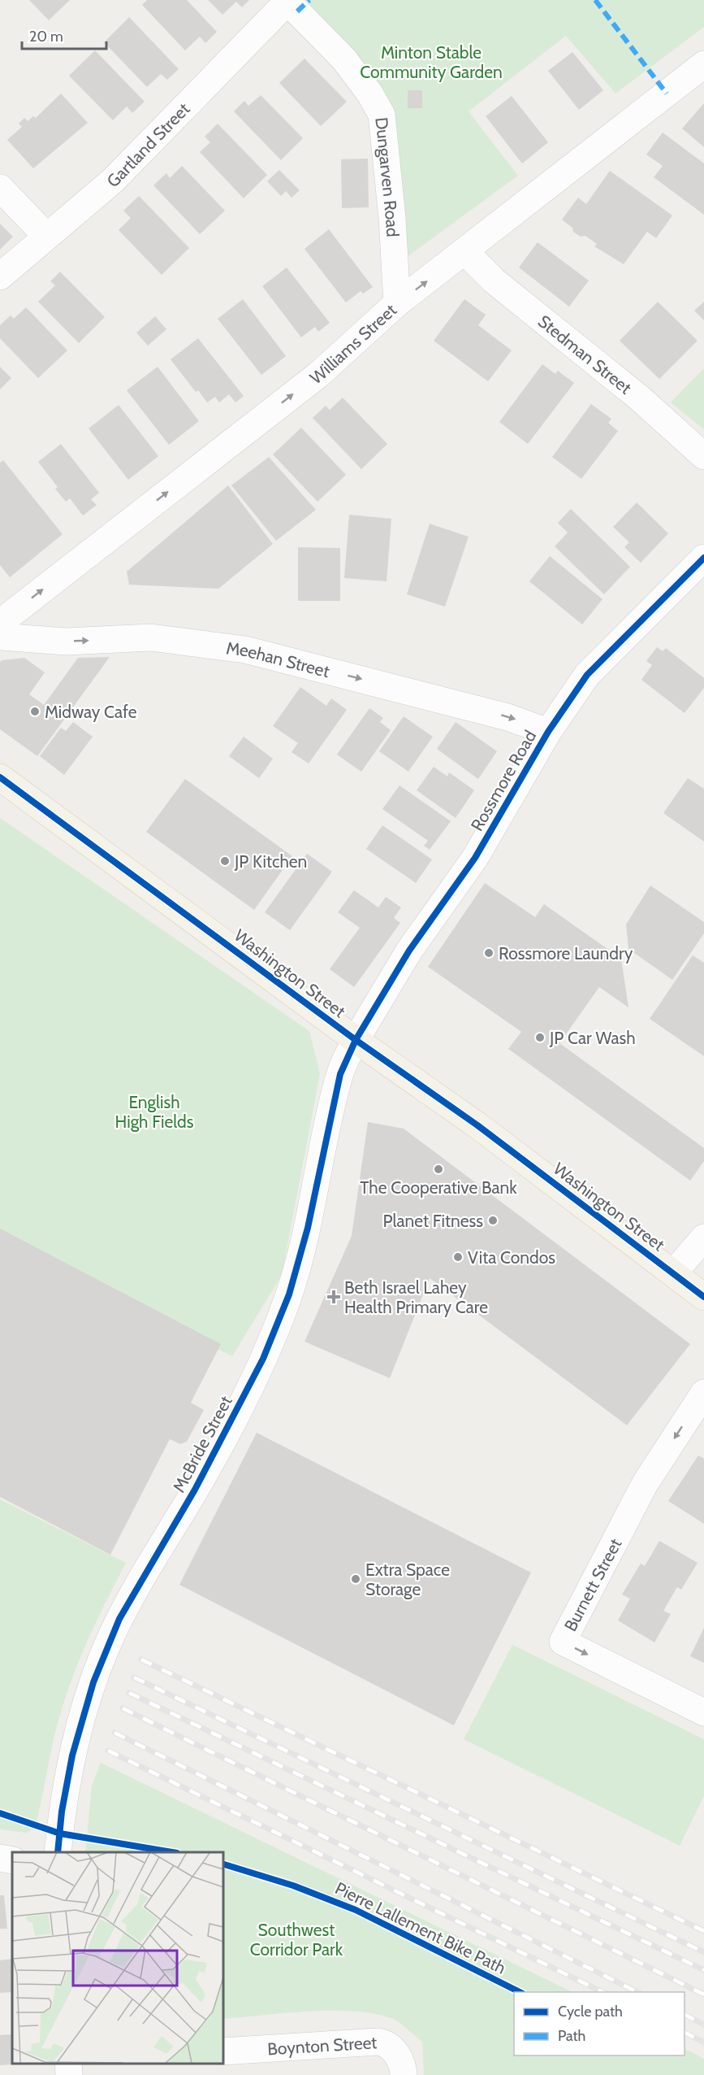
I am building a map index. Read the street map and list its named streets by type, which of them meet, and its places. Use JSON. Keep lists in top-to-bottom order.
{
  "streets": {
    "main road": ["Washington Street"],
    "street": [
      "Gartland Street",
      "Dungarven Road",
      "Williams Street",
      "Stedman Street",
      "Meehan Street",
      "Rossmore Road",
      "McBride Street",
      "Burnett Street",
      "Boynton Street"
    ],
    "cycle path": ["Pierre Lallement Bike Path"]
  },
  "crossings": [
    ["Gartland Street", "Dungarven Road"],
    ["Dungarven Road", "Williams Street"],
    ["Williams Street", "Stedman Street"],
    ["Meehan Street", "Rossmore Road"],
    ["Rossmore Road", "Washington Street"],
    ["Rossmore Road", "McBride Street"],
    ["Washington Street", "McBride Street"]
  ],
  "one_way": ["Williams Street", "Meehan Street"],
  "parks": ["Minton Stable Community Garden", "English High Fields", "Southwest Corridor Park"],
  "places": {
    "other": [
      "Midway Cafe",
      "JP Kitchen",
      "Rossmore Laundry",
      "JP Car Wash",
      "The Cooperative Bank",
      "Planet Fitness",
      "Vita Condos",
      "Extra Space Storage"
    ],
    "health": ["Beth Israel Lahey Health Primary Care"]
  },
  "legend": ["Cycle path", "Path"],
  "scale_bar": "20 m"
}
